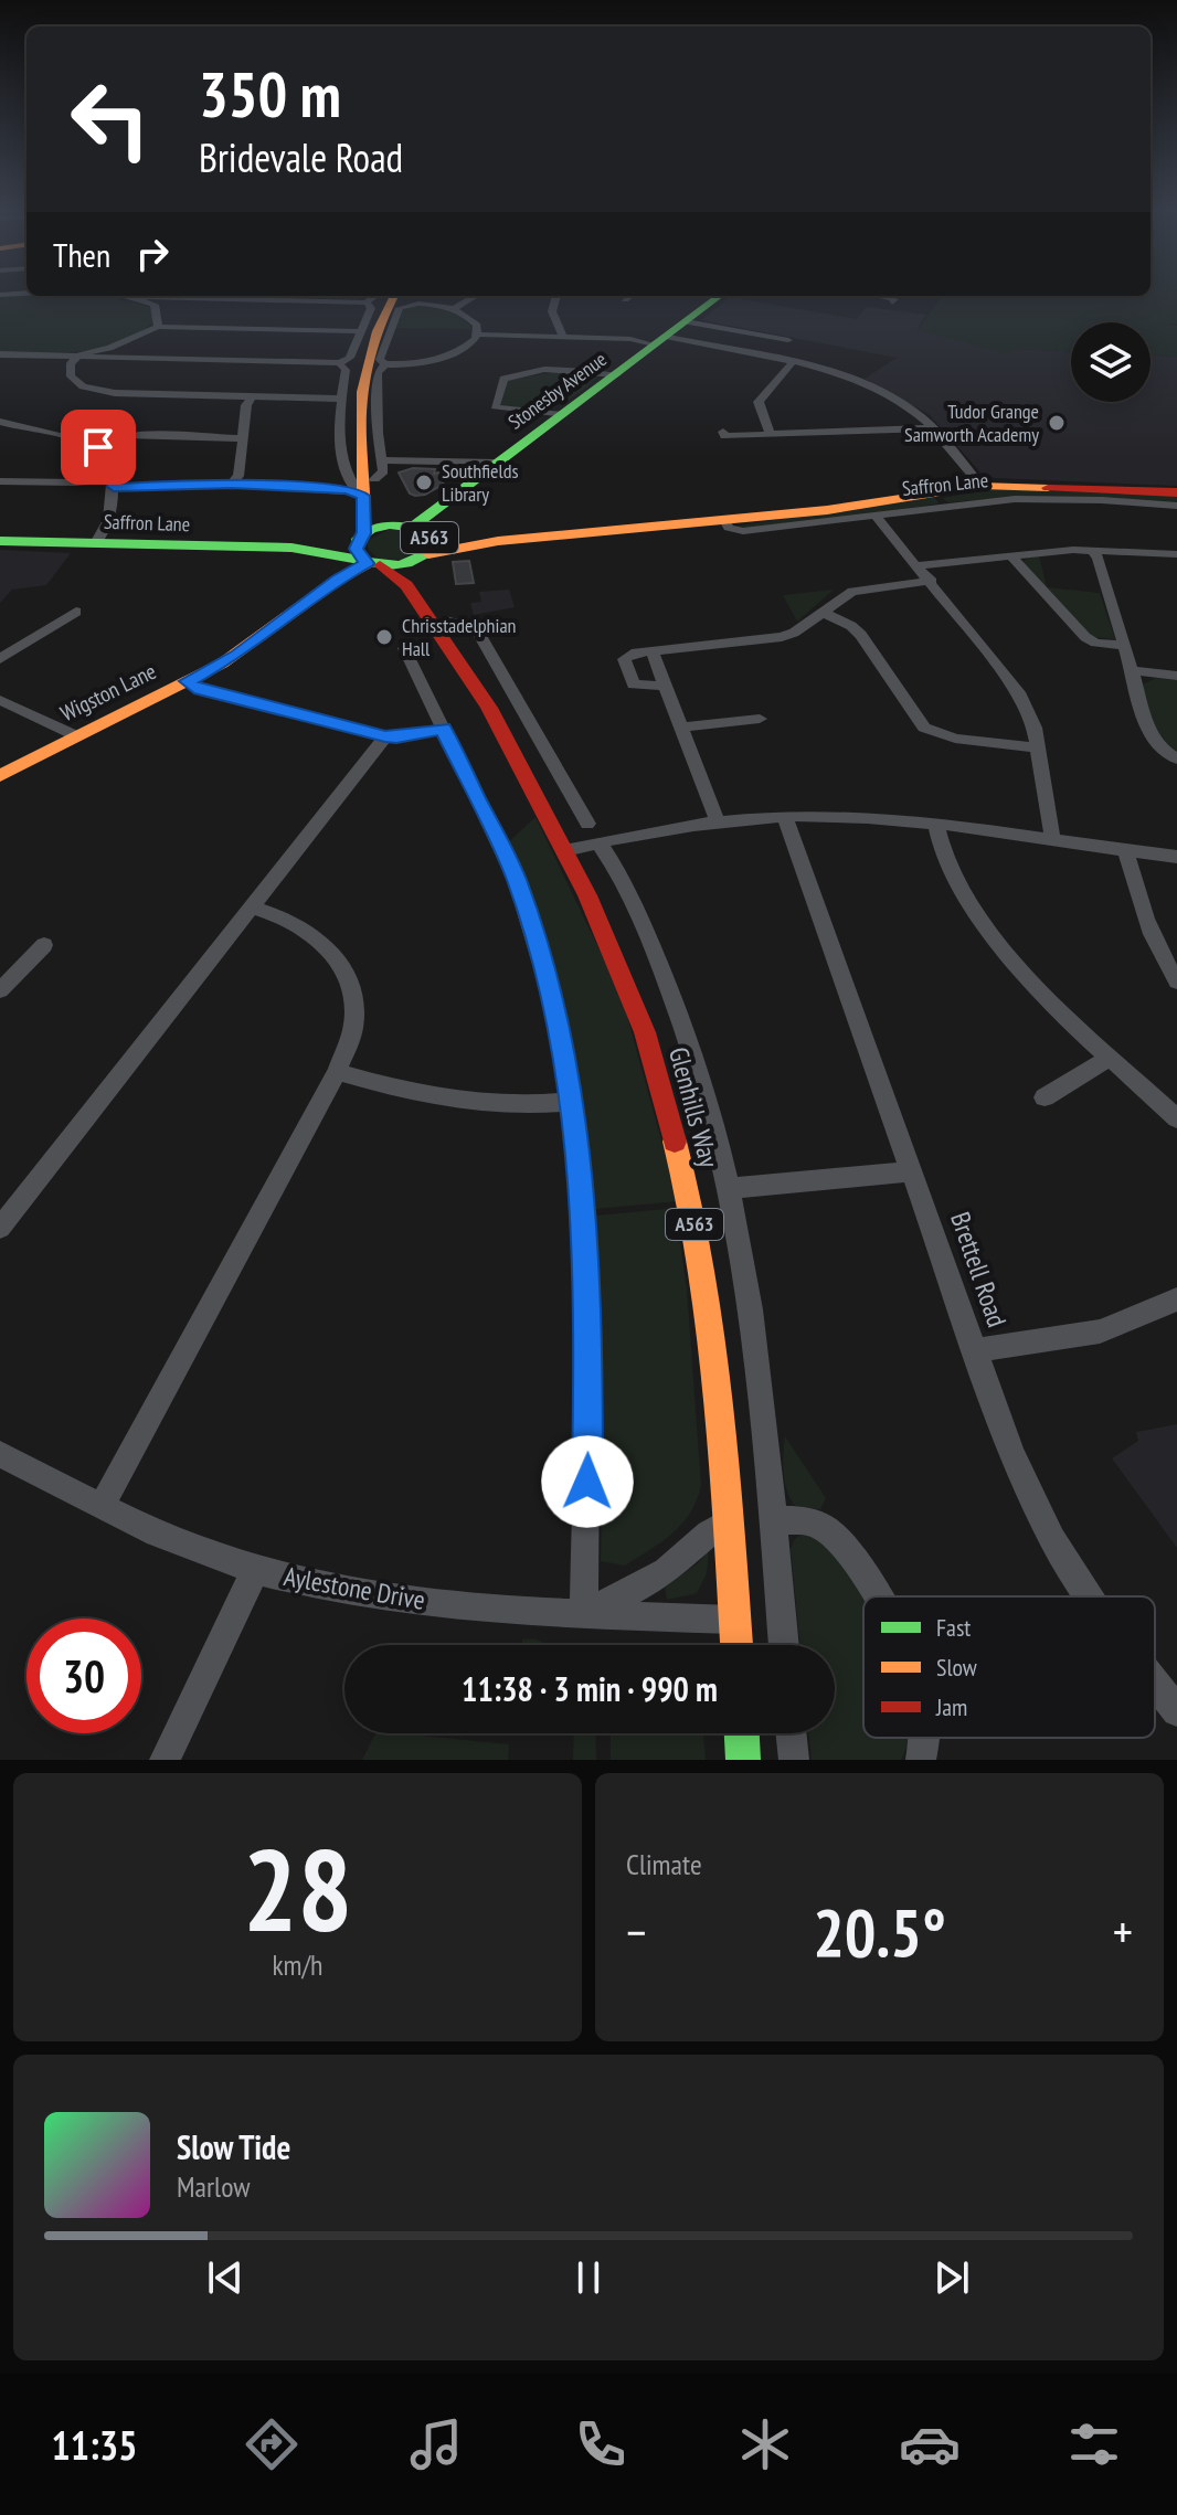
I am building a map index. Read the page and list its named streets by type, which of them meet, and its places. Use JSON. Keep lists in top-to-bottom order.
{
  "streets": {
    "main road": [
      "Stonesby Avenue",
      "Saffron Lane",
      "A563",
      "Wigston Lane",
      "Glenhills Way"
    ],
    "street": ["Brettell Road", "Aylestone Drive"]
  },
  "crossings": [
    ["Stonesby Avenue", "Saffron Lane"],
    ["Stonesby Avenue", "A563"],
    ["Saffron Lane", "A563"],
    ["Saffron Lane", "Wigston Lane"],
    ["Saffron Lane", "Glenhills Way"],
    ["A563", "Wigston Lane"],
    ["A563", "Glenhills Way"],
    ["Wigston Lane", "Glenhills Way"],
    ["Glenhills Way", "Aylestone Drive"]
  ],
  "places": ["Tudor Grange Samworth Academy", "Southfields Library", "Chrisstadelphian Hall"],
  "legend": ["Fast", "Slow", "Jam"],
  "page": {
    "turn": ["350 m", "Bridevale Road"],
    "then": "Then",
    "limit": "30",
    "trip": "11:38 · 3 min · 990 m",
    "tile": [
      ["28", "km/h"],
      "Climate"
    ],
    "heat": ["−", "20.5°", "+"],
    "song": ["Slow Tide", "Marlow"],
    "tabs": "11:35"
  }
}
